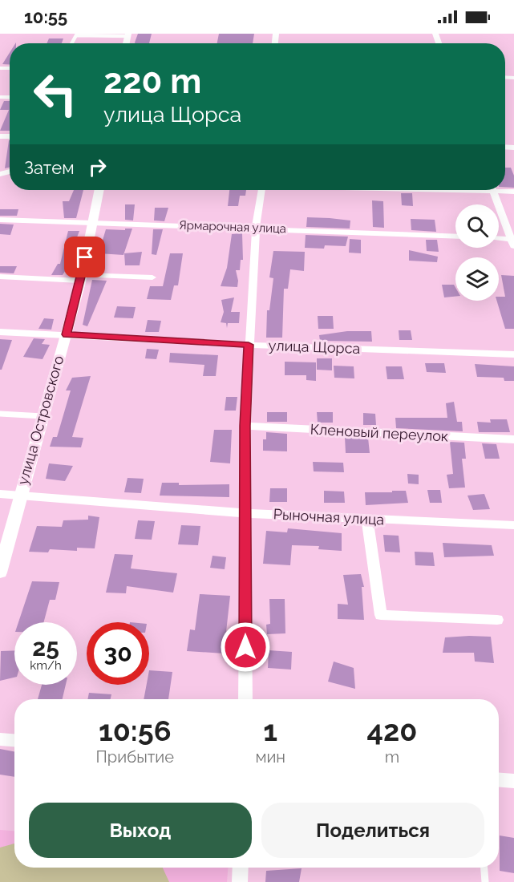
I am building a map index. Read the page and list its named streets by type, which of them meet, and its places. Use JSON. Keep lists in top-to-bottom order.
{
  "streets": {
    "street": [
      "Ярмарочная улица",
      "улица Щорса",
      "улица Островского",
      "Кленовый переулок",
      "Рыночная улица"
    ]
  },
  "crossings": [
    ["Ярмарочная улица", "улица Островского"],
    ["улица Щорса", "улица Островского"],
    ["улица Островского", "Рыночная улица"]
  ],
  "page": {
    "status": "10:55",
    "turn": ["220 m", "улица Щорса"],
    "then": "Затем",
    "speed": "25 km/h",
    "limit": "30",
    "eta": [
      "10:56",
      "Прибытие",
      "1",
      "мин",
      "420",
      "m"
    ],
    "buttons": ["Выход", "Поделиться"]
  }
}
